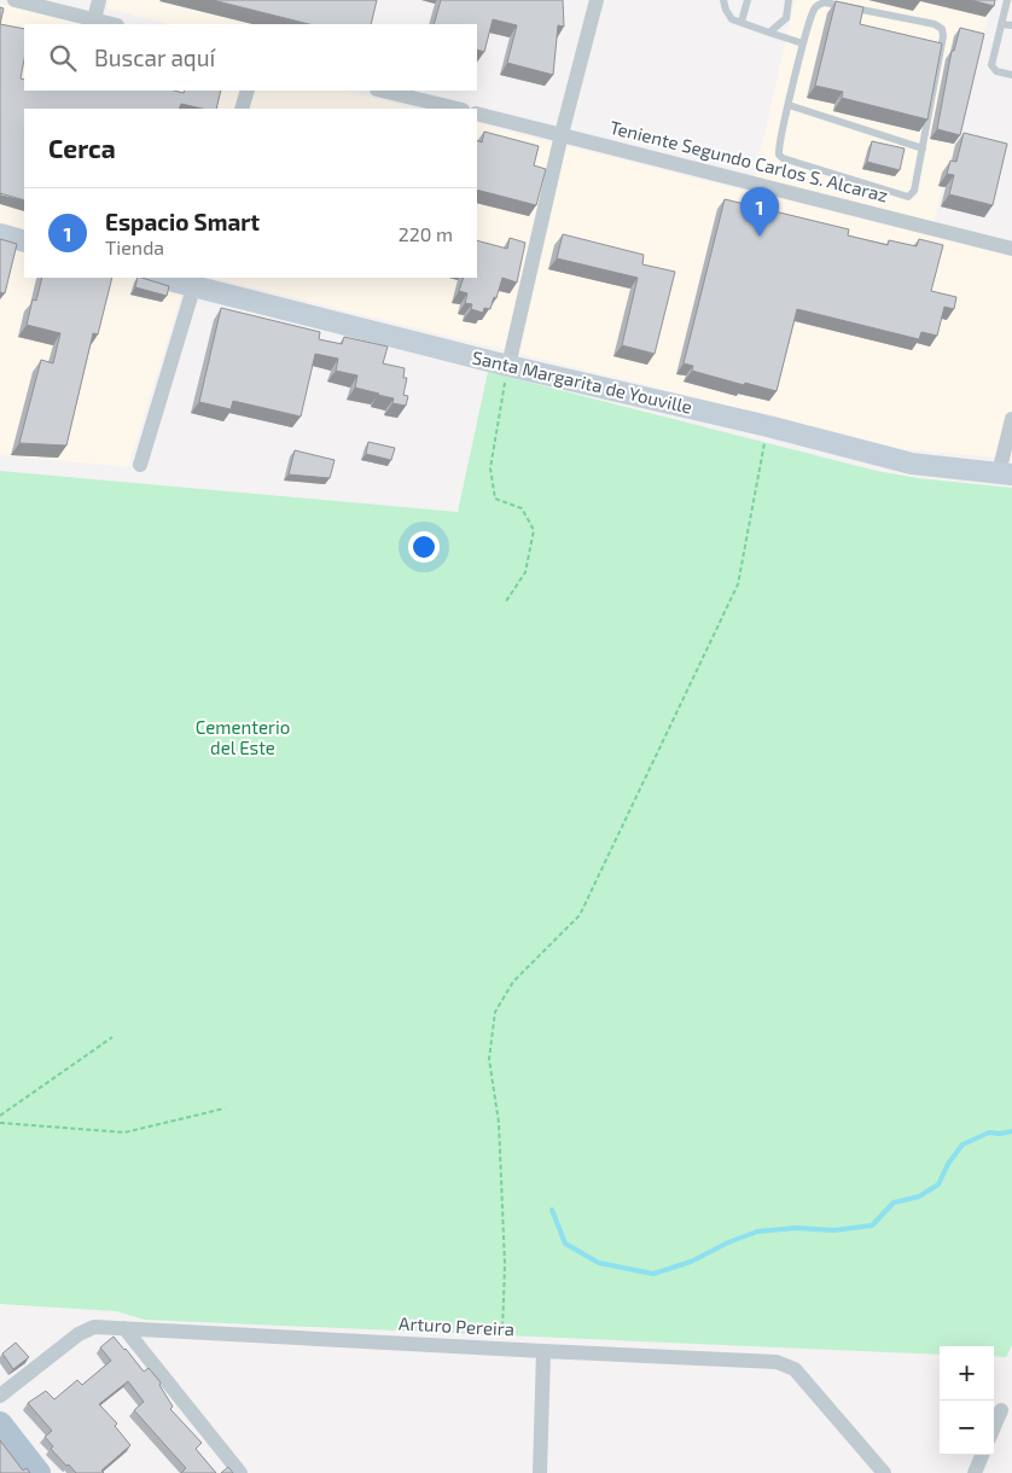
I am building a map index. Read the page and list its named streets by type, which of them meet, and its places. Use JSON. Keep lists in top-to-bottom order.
{
  "streets": {
    "street": ["Teniente Segundo Carlos S. Alcaraz", "Santa Margarita de Youville", "Arturo Pereira"]
  },
  "parks": ["Cementerio del Este"],
  "page": {
    "search": "Buscar aquí",
    "heading": "Cerca",
    "pins": "1",
    "list": [
      {
        "mark": "1",
        "name": "Espacio Smart",
        "note": "Tienda",
        "value": "220 m"
      }
    ],
    "map_buttons": ["+", "−"]
  }
}
